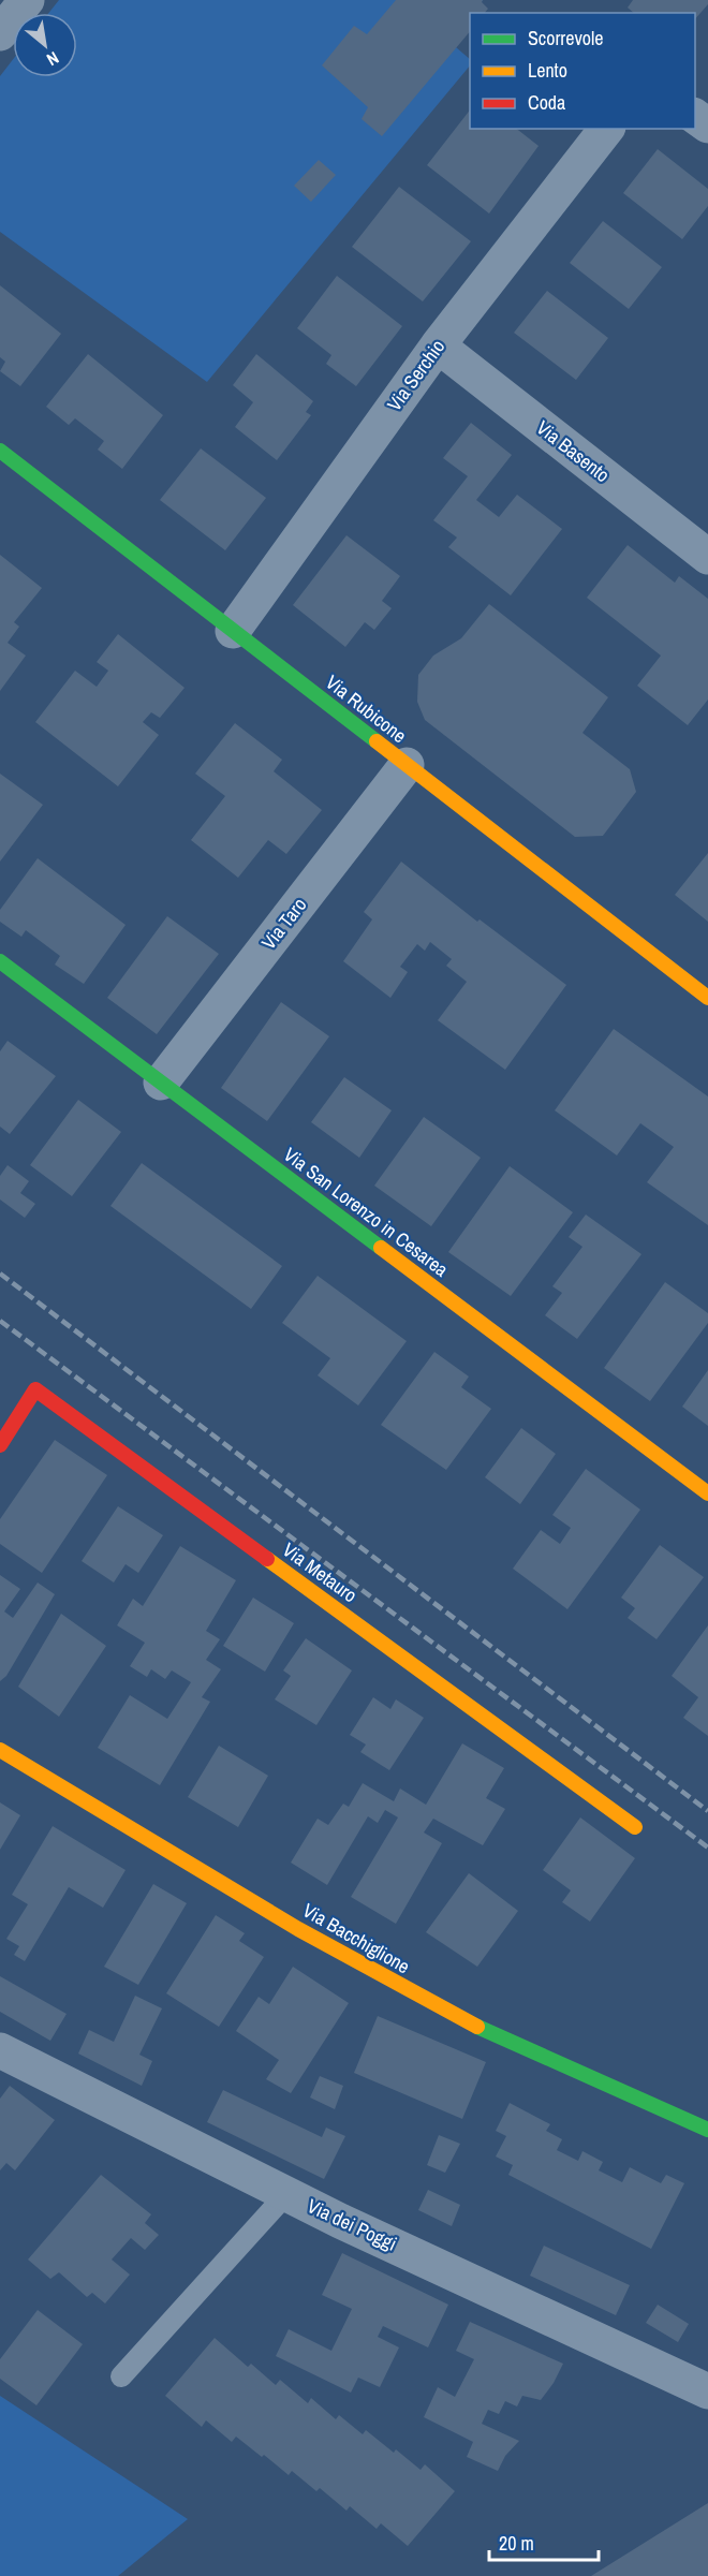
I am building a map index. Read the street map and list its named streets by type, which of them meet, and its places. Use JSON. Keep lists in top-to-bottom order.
{
  "streets": {
    "street": [
      "Via Serchio",
      "Via Basento",
      "Via Rubicone",
      "Via Taro",
      "Via San Lorenzo in Cesarea",
      "Via Metauro",
      "Via Bacchiglione",
      "Via dei Poggi"
    ]
  },
  "crossings": [
    ["Via Serchio", "Via Basento"],
    ["Via Serchio", "Via Rubicone"],
    ["Via Rubicone", "Via Taro"],
    ["Via Taro", "Via San Lorenzo in Cesarea"]
  ],
  "legend": ["Scorrevole", "Lento", "Coda"],
  "scale_bar": "20 m",
  "north": "bottom right"
}
